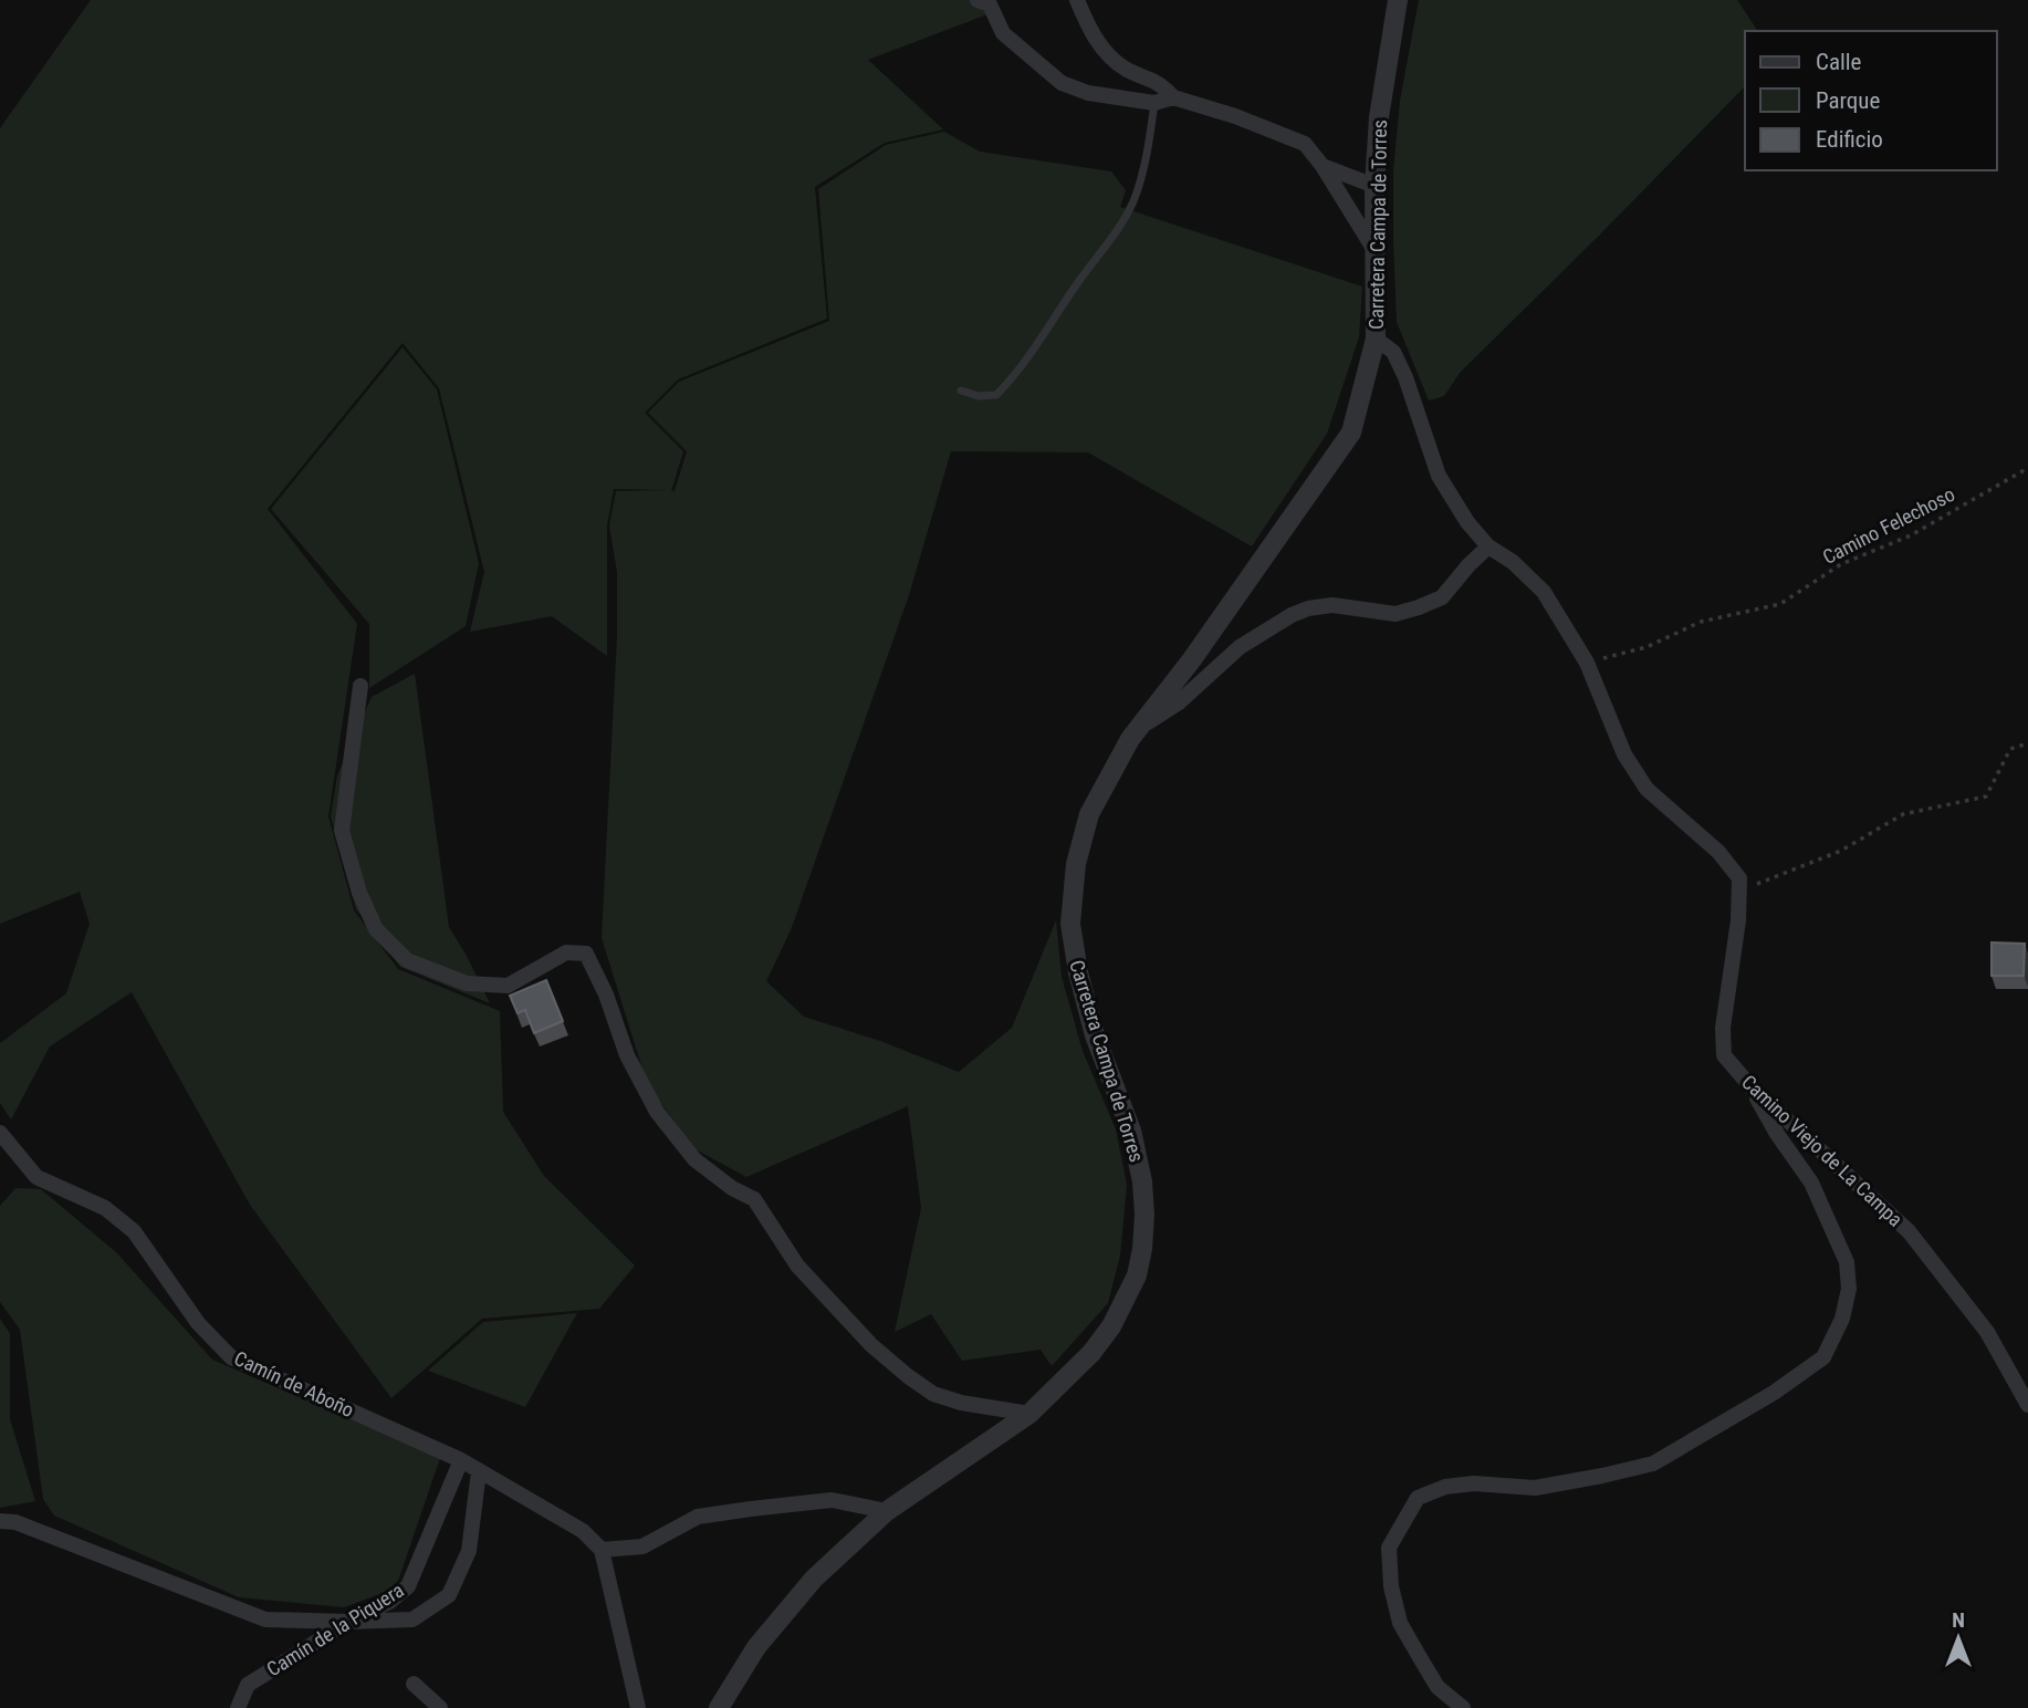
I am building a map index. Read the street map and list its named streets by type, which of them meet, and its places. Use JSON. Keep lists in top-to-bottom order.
{
  "streets": {
    "street": [
      "Carretera Campa de Torres",
      "Camino Viejo de La Campa",
      "Camín de Aboño",
      "Camín de la Piquera"
    ],
    "path": ["Camino Felechoso"]
  },
  "crossings": [
    ["Carretera Campa de Torres", "Camino Viejo de La Campa"],
    ["Camino Felechoso", "Camino Viejo de La Campa"],
    ["Camín de Aboño", "Camín de la Piquera"]
  ],
  "legend": ["Calle", "Parque", "Edificio"],
  "north": "top"
}
